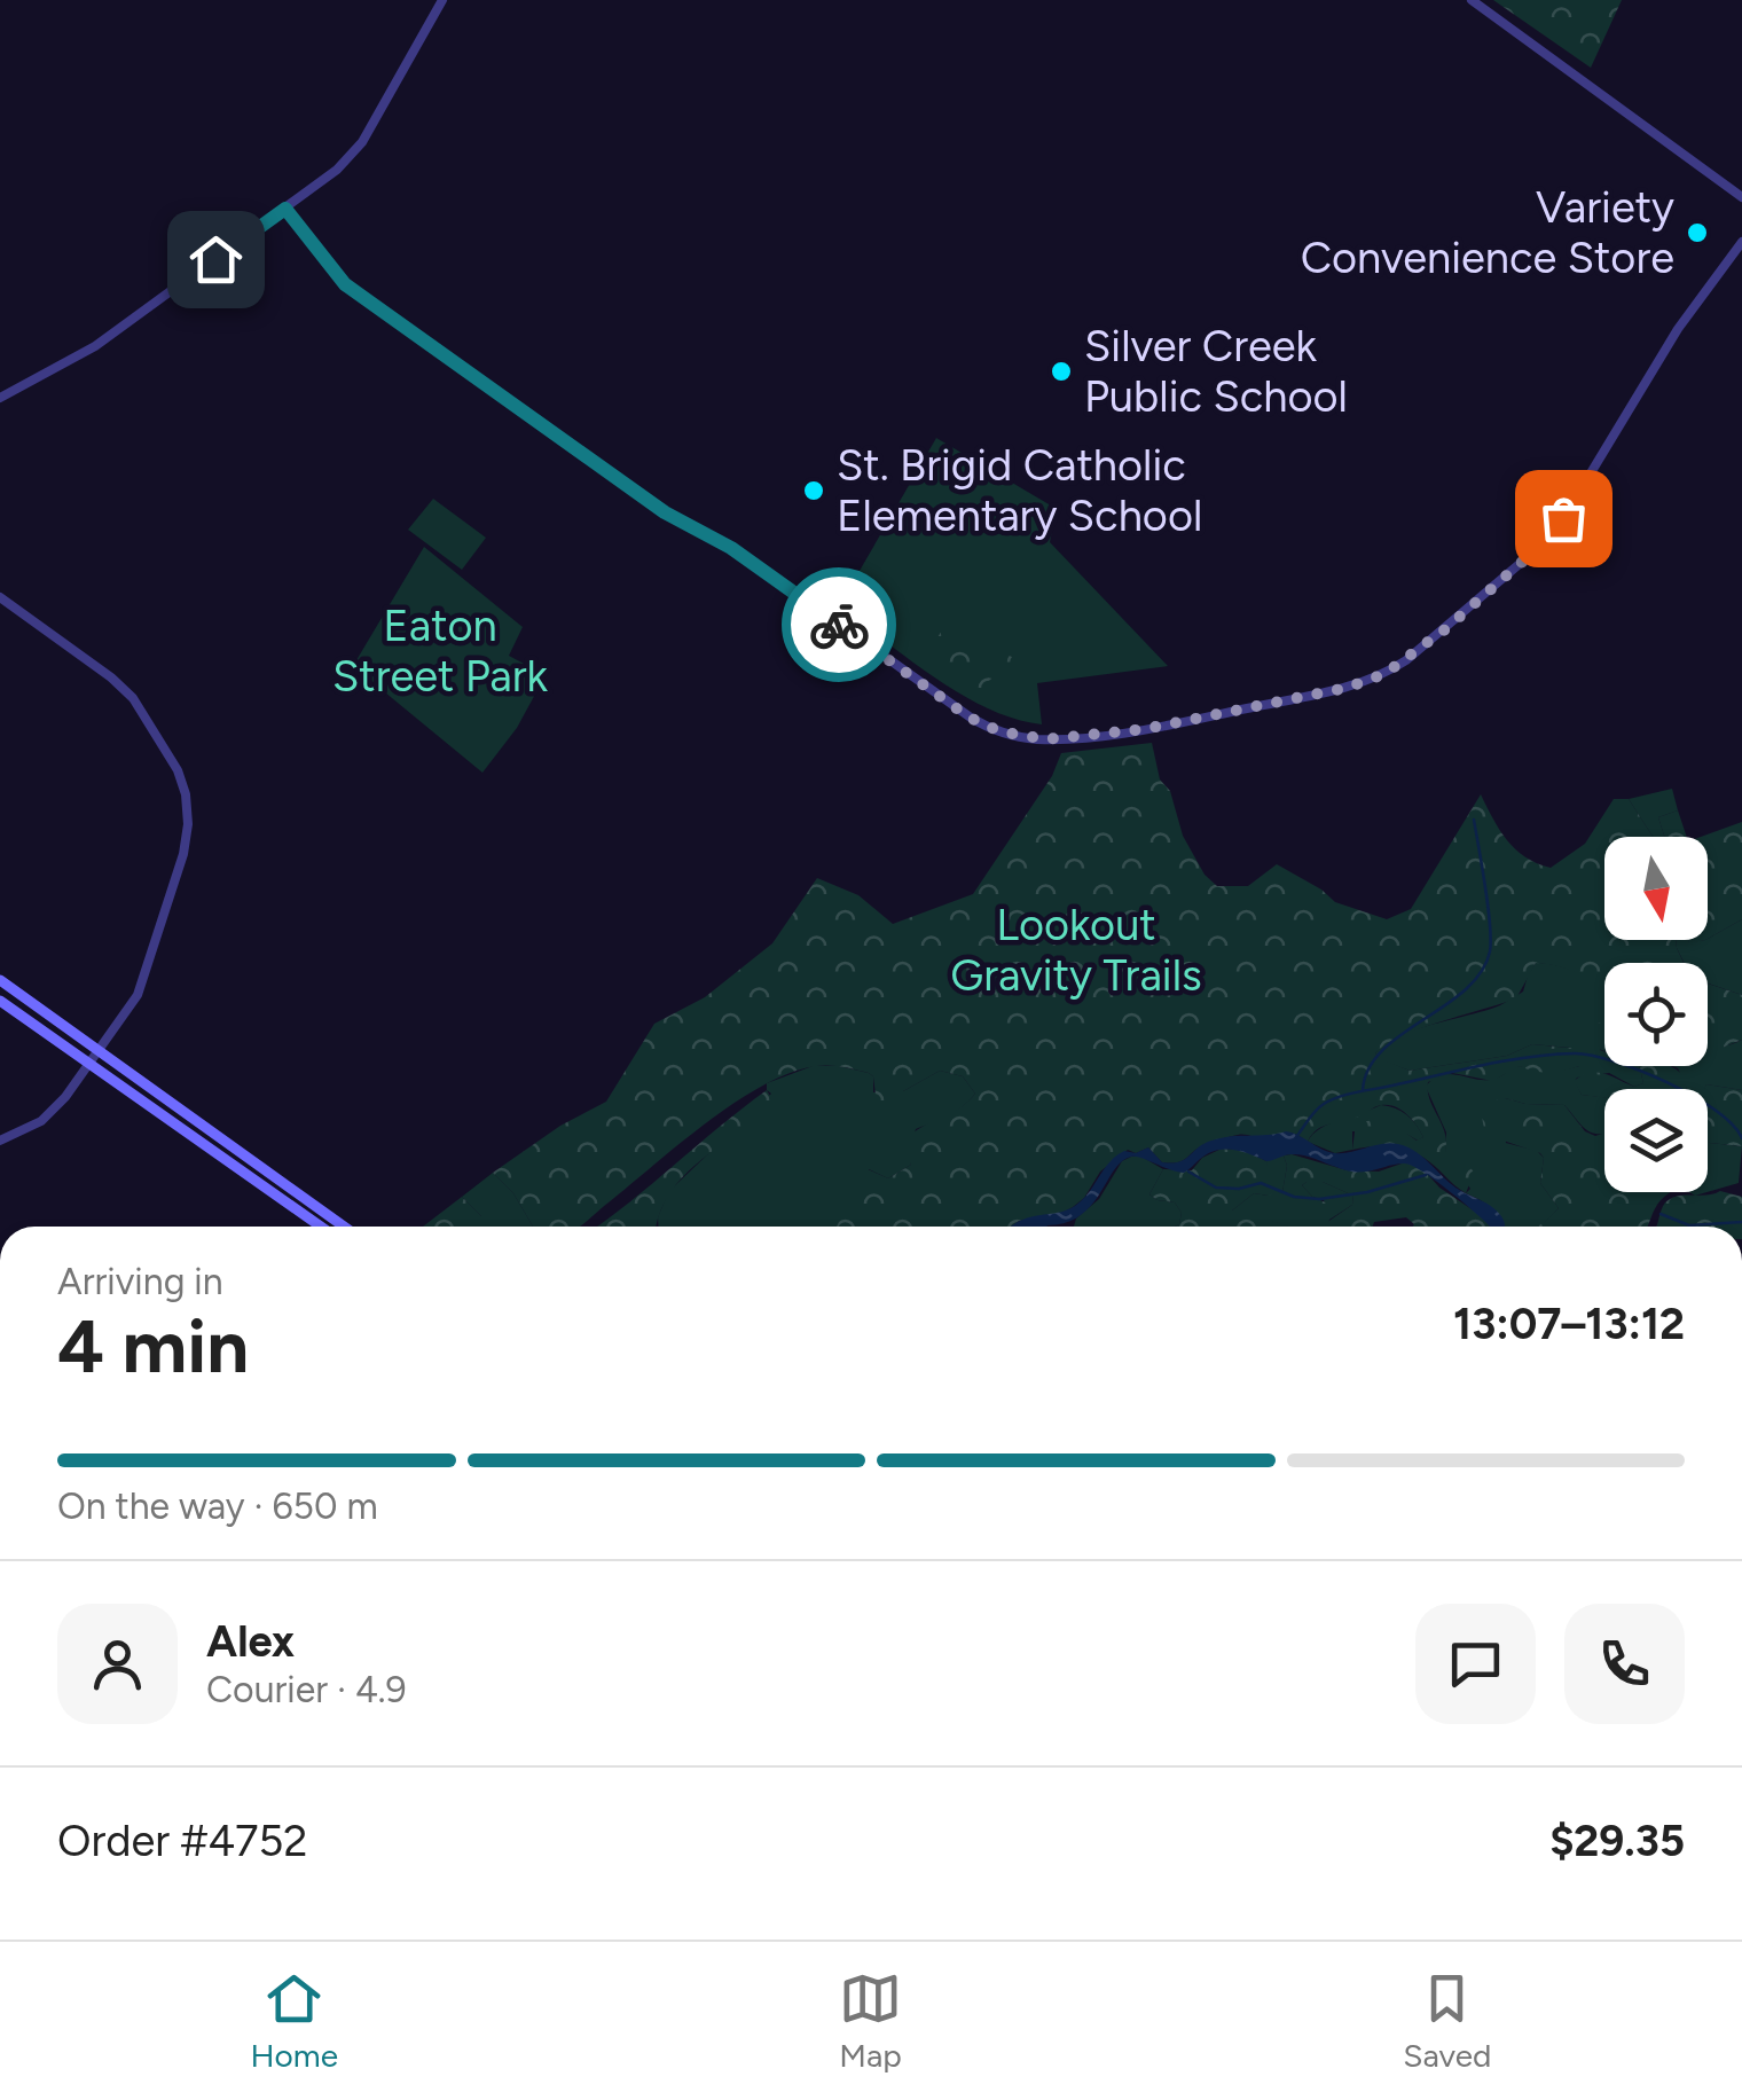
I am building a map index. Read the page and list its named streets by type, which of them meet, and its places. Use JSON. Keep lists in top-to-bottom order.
{
  "parks": ["Eaton Street Park", "Lookout Gravity Trails"],
  "places": ["Variety Convenience Store", "Silver Creek Public School", "St. Brigid Catholic Elementary School"],
  "north": "bottom",
  "page": {
    "heading": ["4 min", "Arriving in", "13:07–13:12"],
    "panel": [
      "Alex",
      "Courier · 4.9",
      "Order #4752",
      "$29.35"
    ],
    "bar": "On the way · 650 m",
    "tabs": ["Home", "Map", "Saved"]
  }
}
